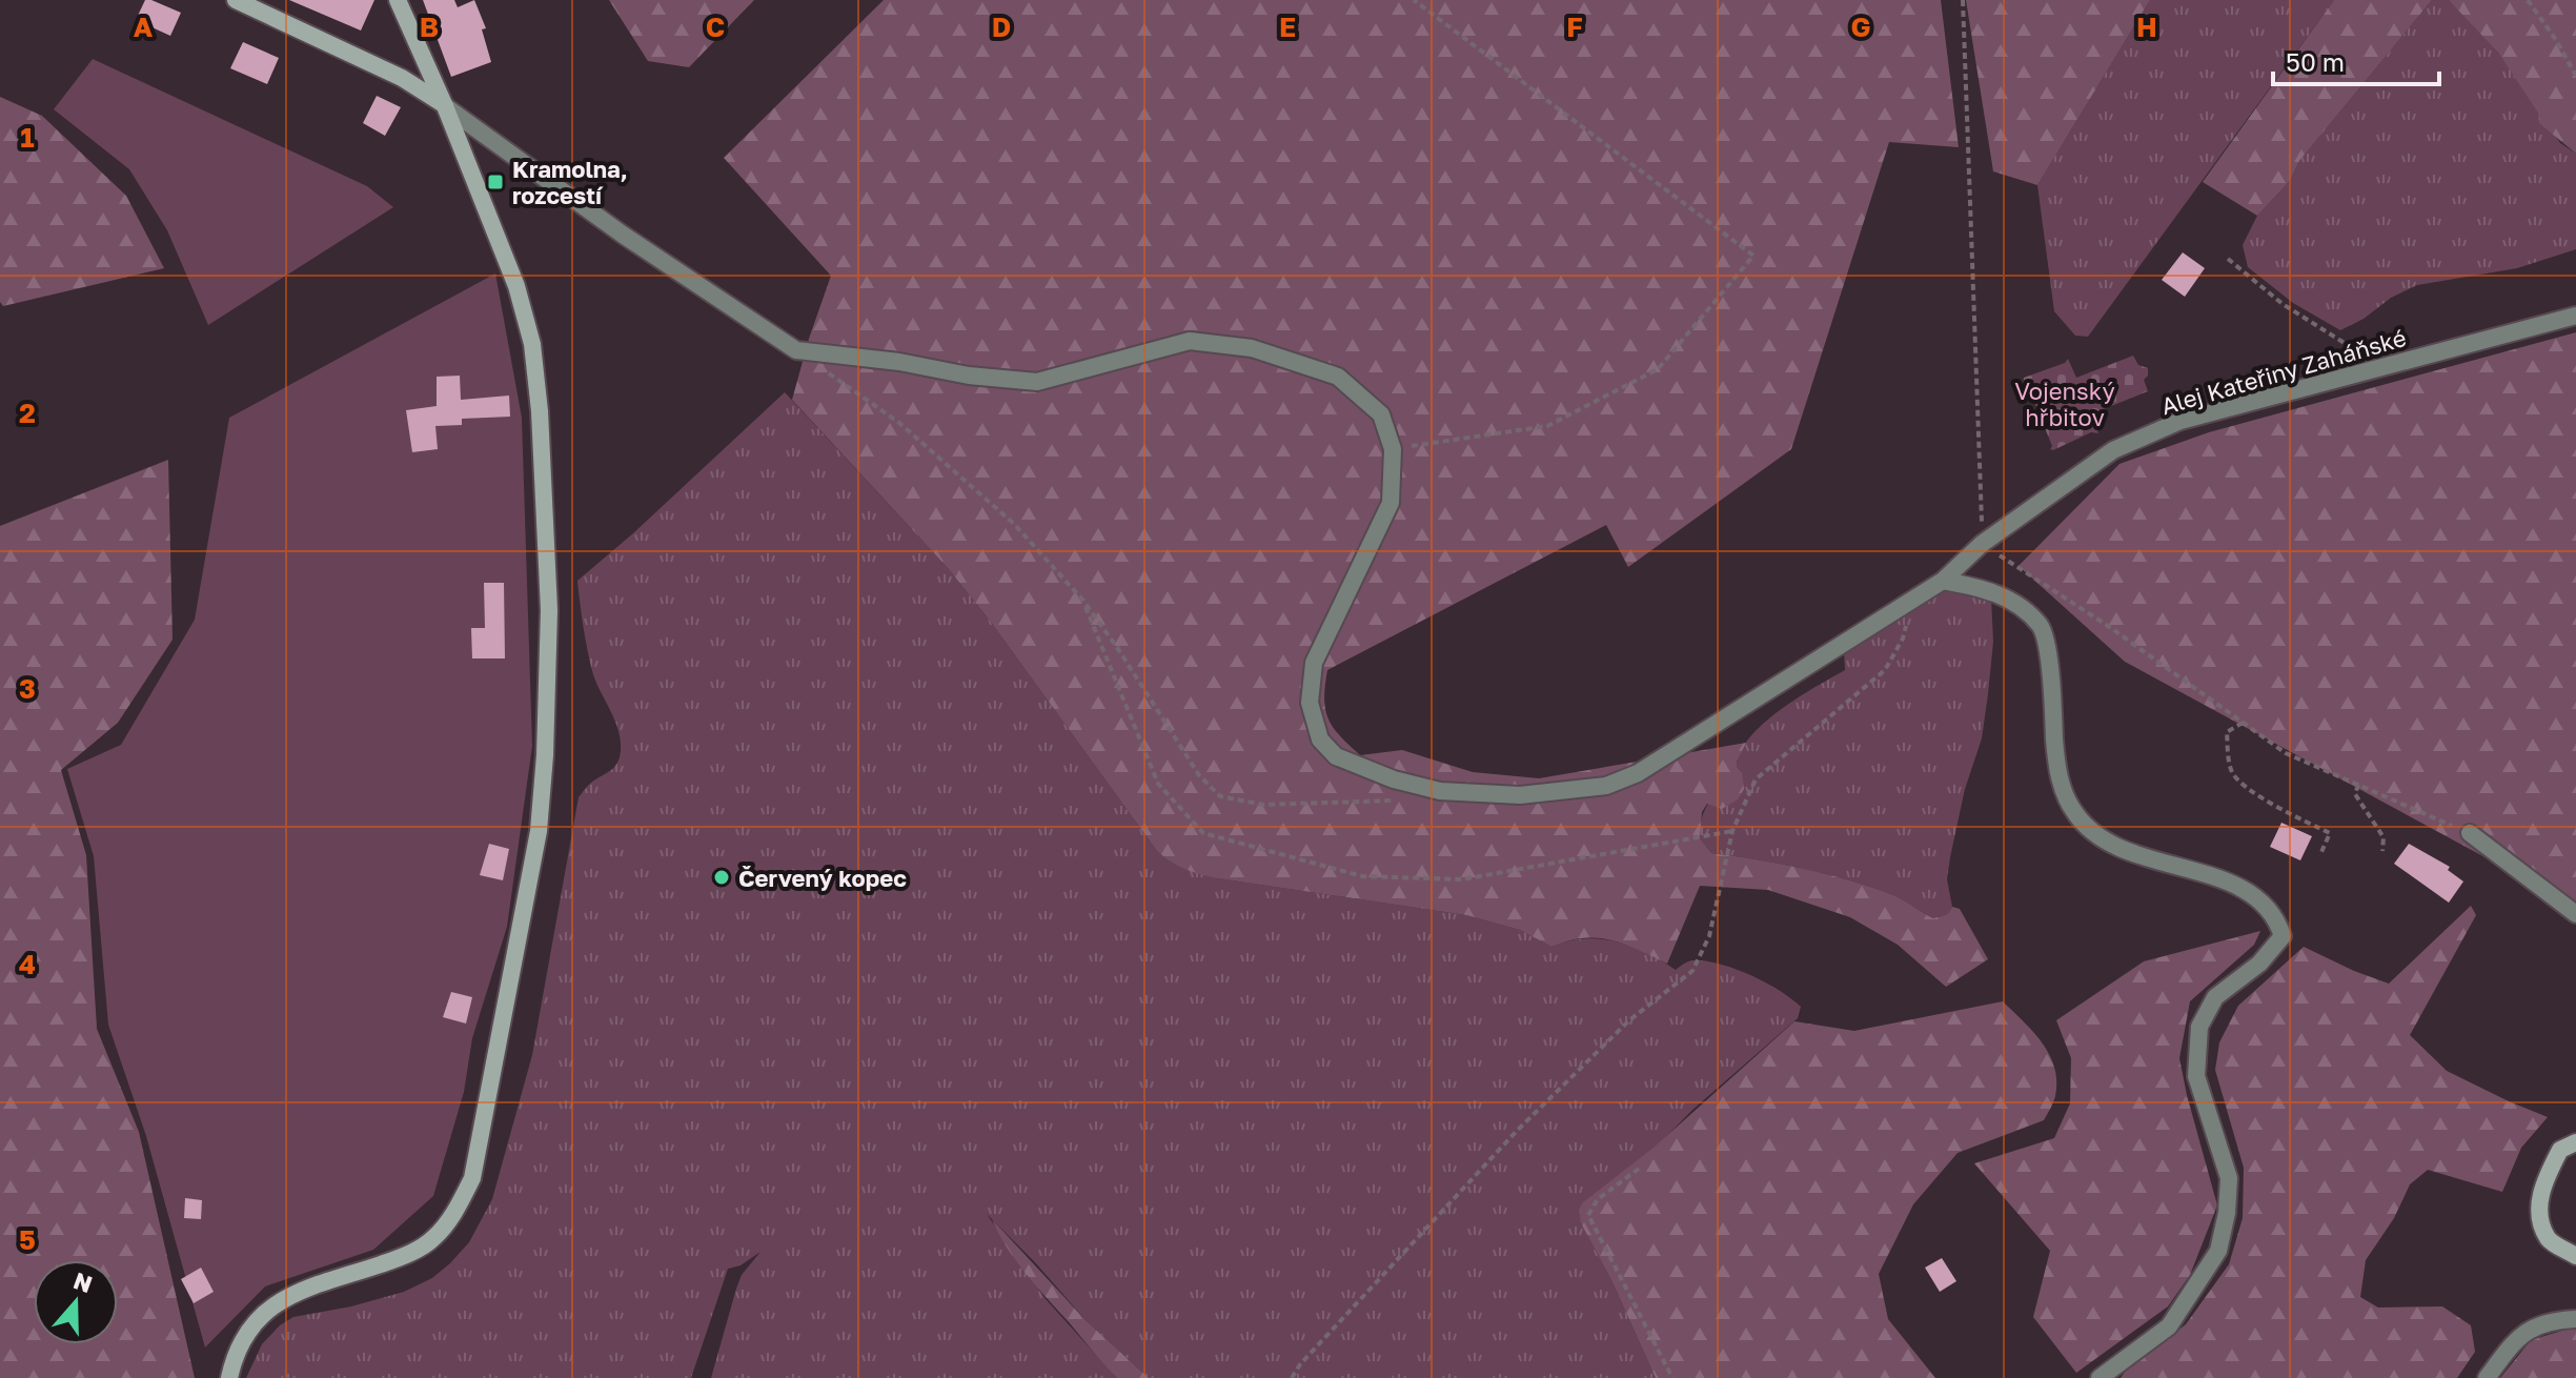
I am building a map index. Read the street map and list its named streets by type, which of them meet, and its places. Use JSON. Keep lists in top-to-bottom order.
{
  "streets": {
    "street": ["Alej Kateřiny Zaháňské"]
  },
  "parks": ["Vojenský hřbitov"],
  "places": {
    "transit": ["Kramolna, rozcestí"],
    "other": ["Červený kopec"]
  },
  "scale_bar": "50 m",
  "north": "top",
  "grid": {
    "columns": [
      "A",
      "B",
      "C",
      "D",
      "E",
      "F",
      "G",
      "H"
    ],
    "rows": [
      "1",
      "2",
      "3",
      "4",
      "5"
    ]
  }
}
